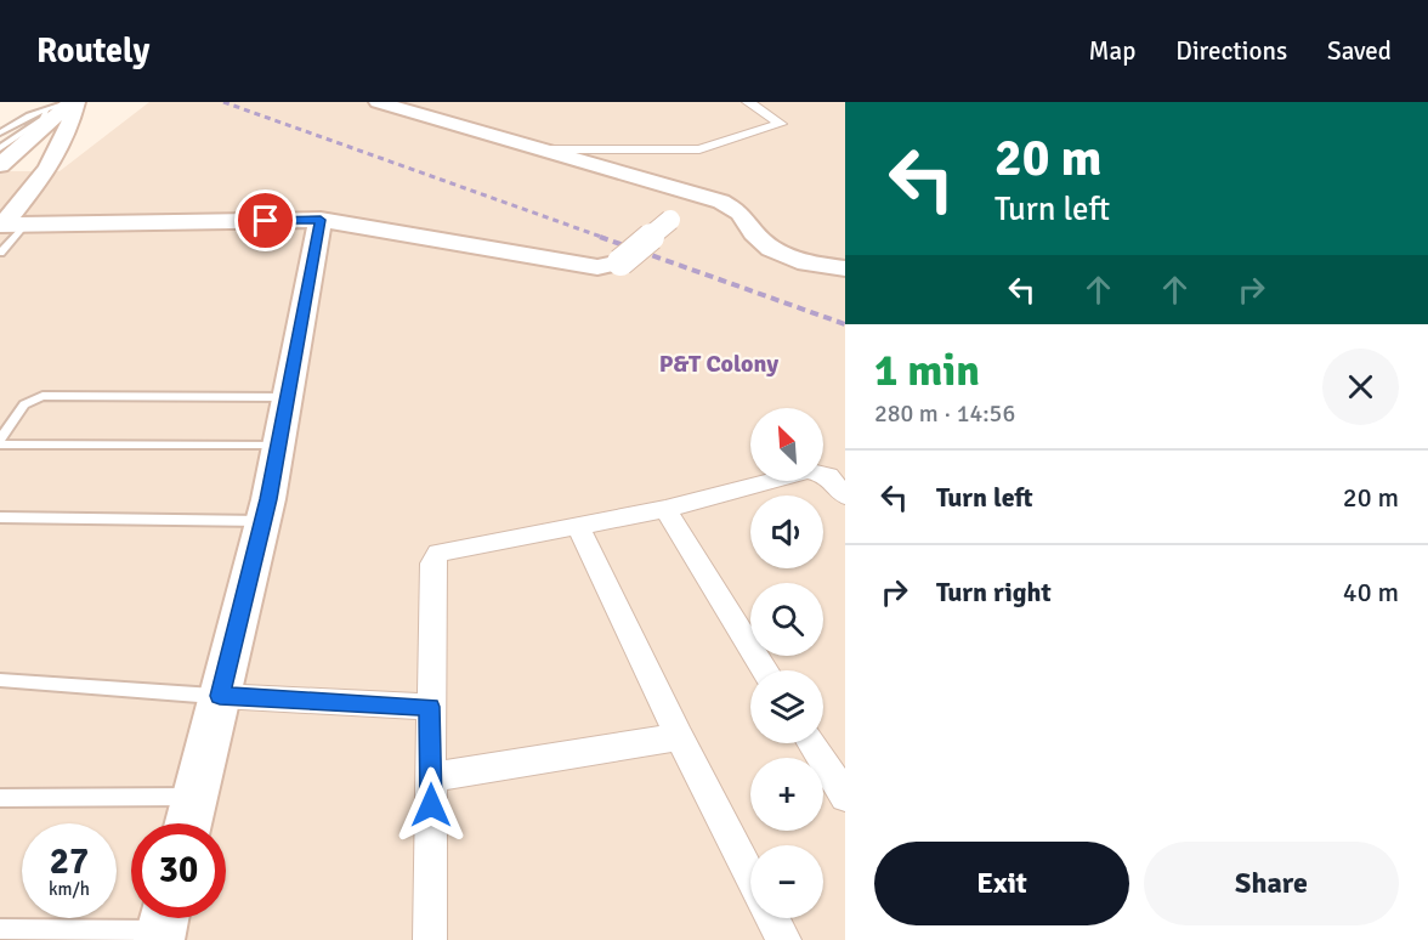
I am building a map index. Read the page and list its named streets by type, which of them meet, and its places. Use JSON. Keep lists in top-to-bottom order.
{
  "districts": ["P&T Colony"],
  "north": "top left",
  "page": {
    "header": "Routely",
    "nav": ["Map", "Directions", "Saved"],
    "turn": ["20 m", "Turn left"],
    "heading": ["1 min", "280 m · 14:56"],
    "map_buttons": ["+", "−"],
    "list": [
      {
        "name": "Turn left",
        "value": "20 m"
      },
      {
        "name": "Turn right",
        "value": "40 m"
      }
    ],
    "speed": "27 km/h",
    "limit": "30",
    "buttons": ["Exit", "Share"]
  }
}
